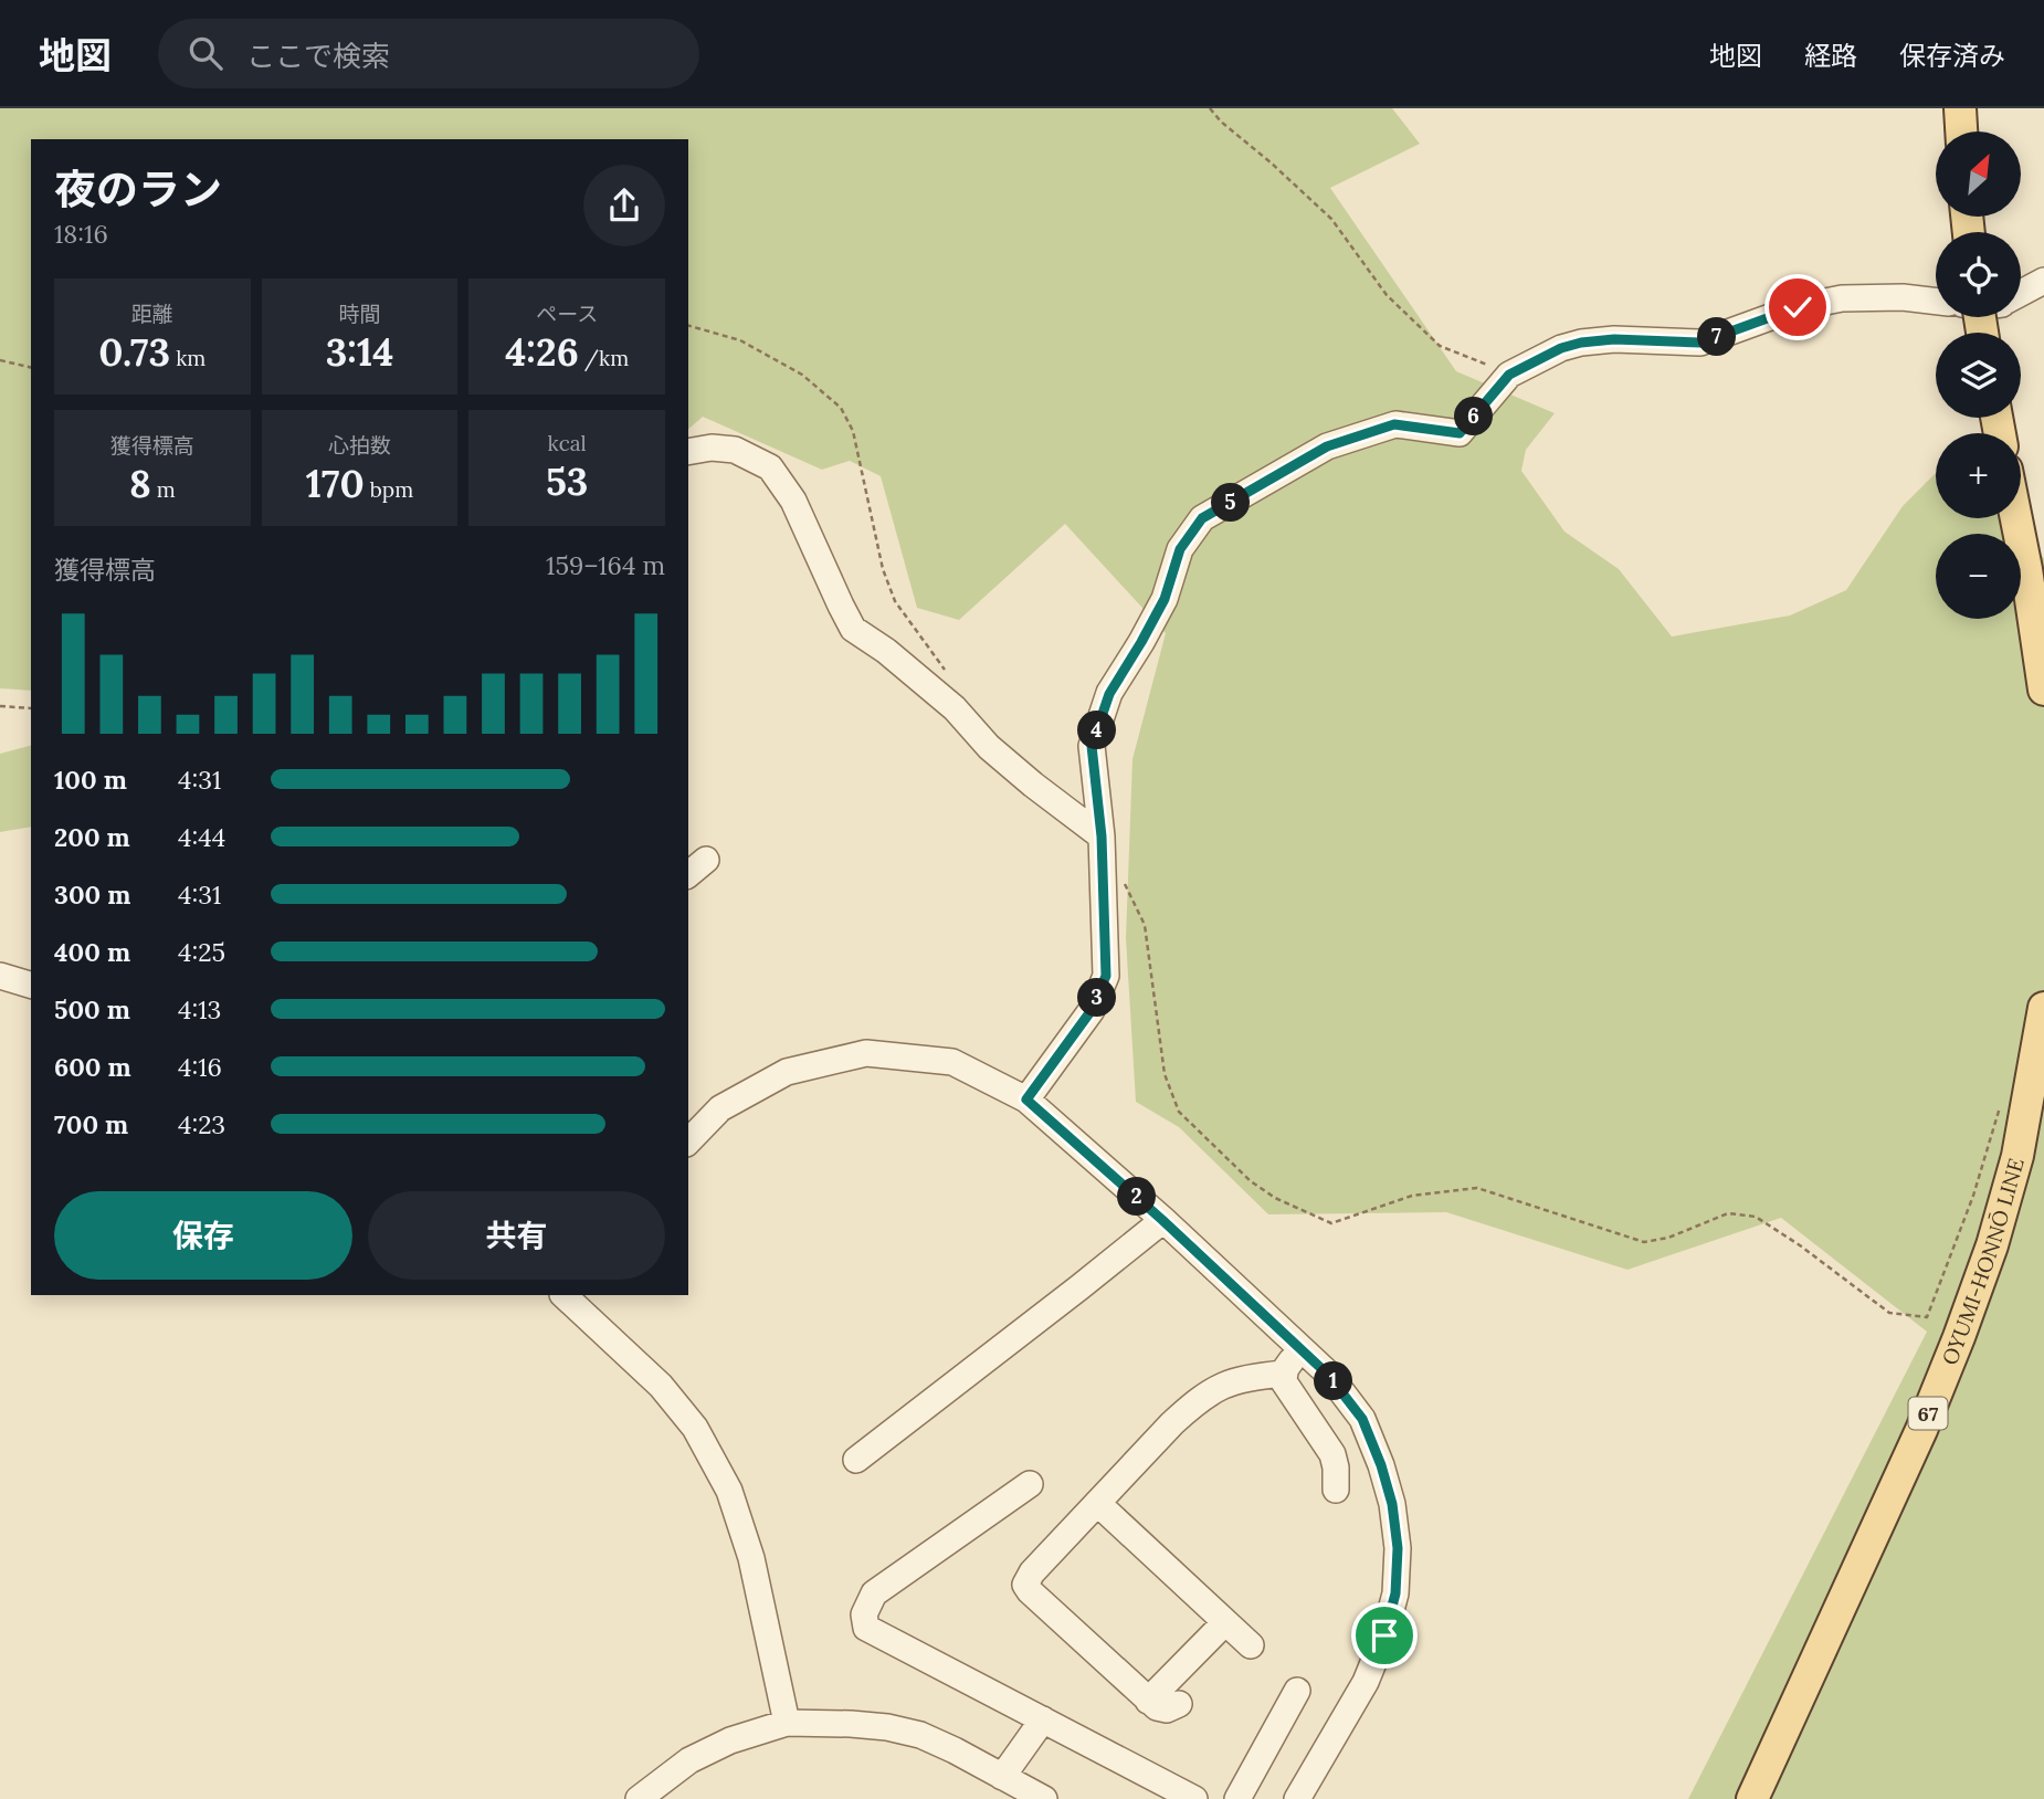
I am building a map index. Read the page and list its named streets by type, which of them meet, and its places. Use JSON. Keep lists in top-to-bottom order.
{
  "streets": {
    "main road": ["OYUMI-HONNŌ LINE", "67"]
  },
  "north": "top right",
  "page": {
    "header": "地図",
    "search": "ここで検索",
    "nav": ["地図", "経路", "保存済み"],
    "map_buttons": ["+", "−"],
    "heading": ["夜のラン", "18:16"],
    "stats": [
      ["距離", "0.73 km"],
      ["時間", "3:14"],
      ["ペース", "4:26 /km"],
      ["獲得標高", "8 m"],
      ["心拍数", "170 bpm"],
      ["kcal", "53"]
    ],
    "pins": [
      "7",
      "6",
      "5",
      "4",
      "3",
      "2",
      "1"
    ],
    "chart": ["獲得標高", "159–164 m"],
    "list": [
      {
        "name": "100 m",
        "note": "4:31"
      },
      {
        "name": "200 m",
        "note": "4:44"
      },
      {
        "name": "300 m",
        "note": "4:31"
      },
      {
        "name": "400 m",
        "note": "4:25"
      },
      {
        "name": "500 m",
        "note": "4:13"
      },
      {
        "name": "600 m",
        "note": "4:16"
      },
      {
        "name": "700 m",
        "note": "4:23"
      }
    ],
    "buttons": ["保存", "共有"]
  }
}
